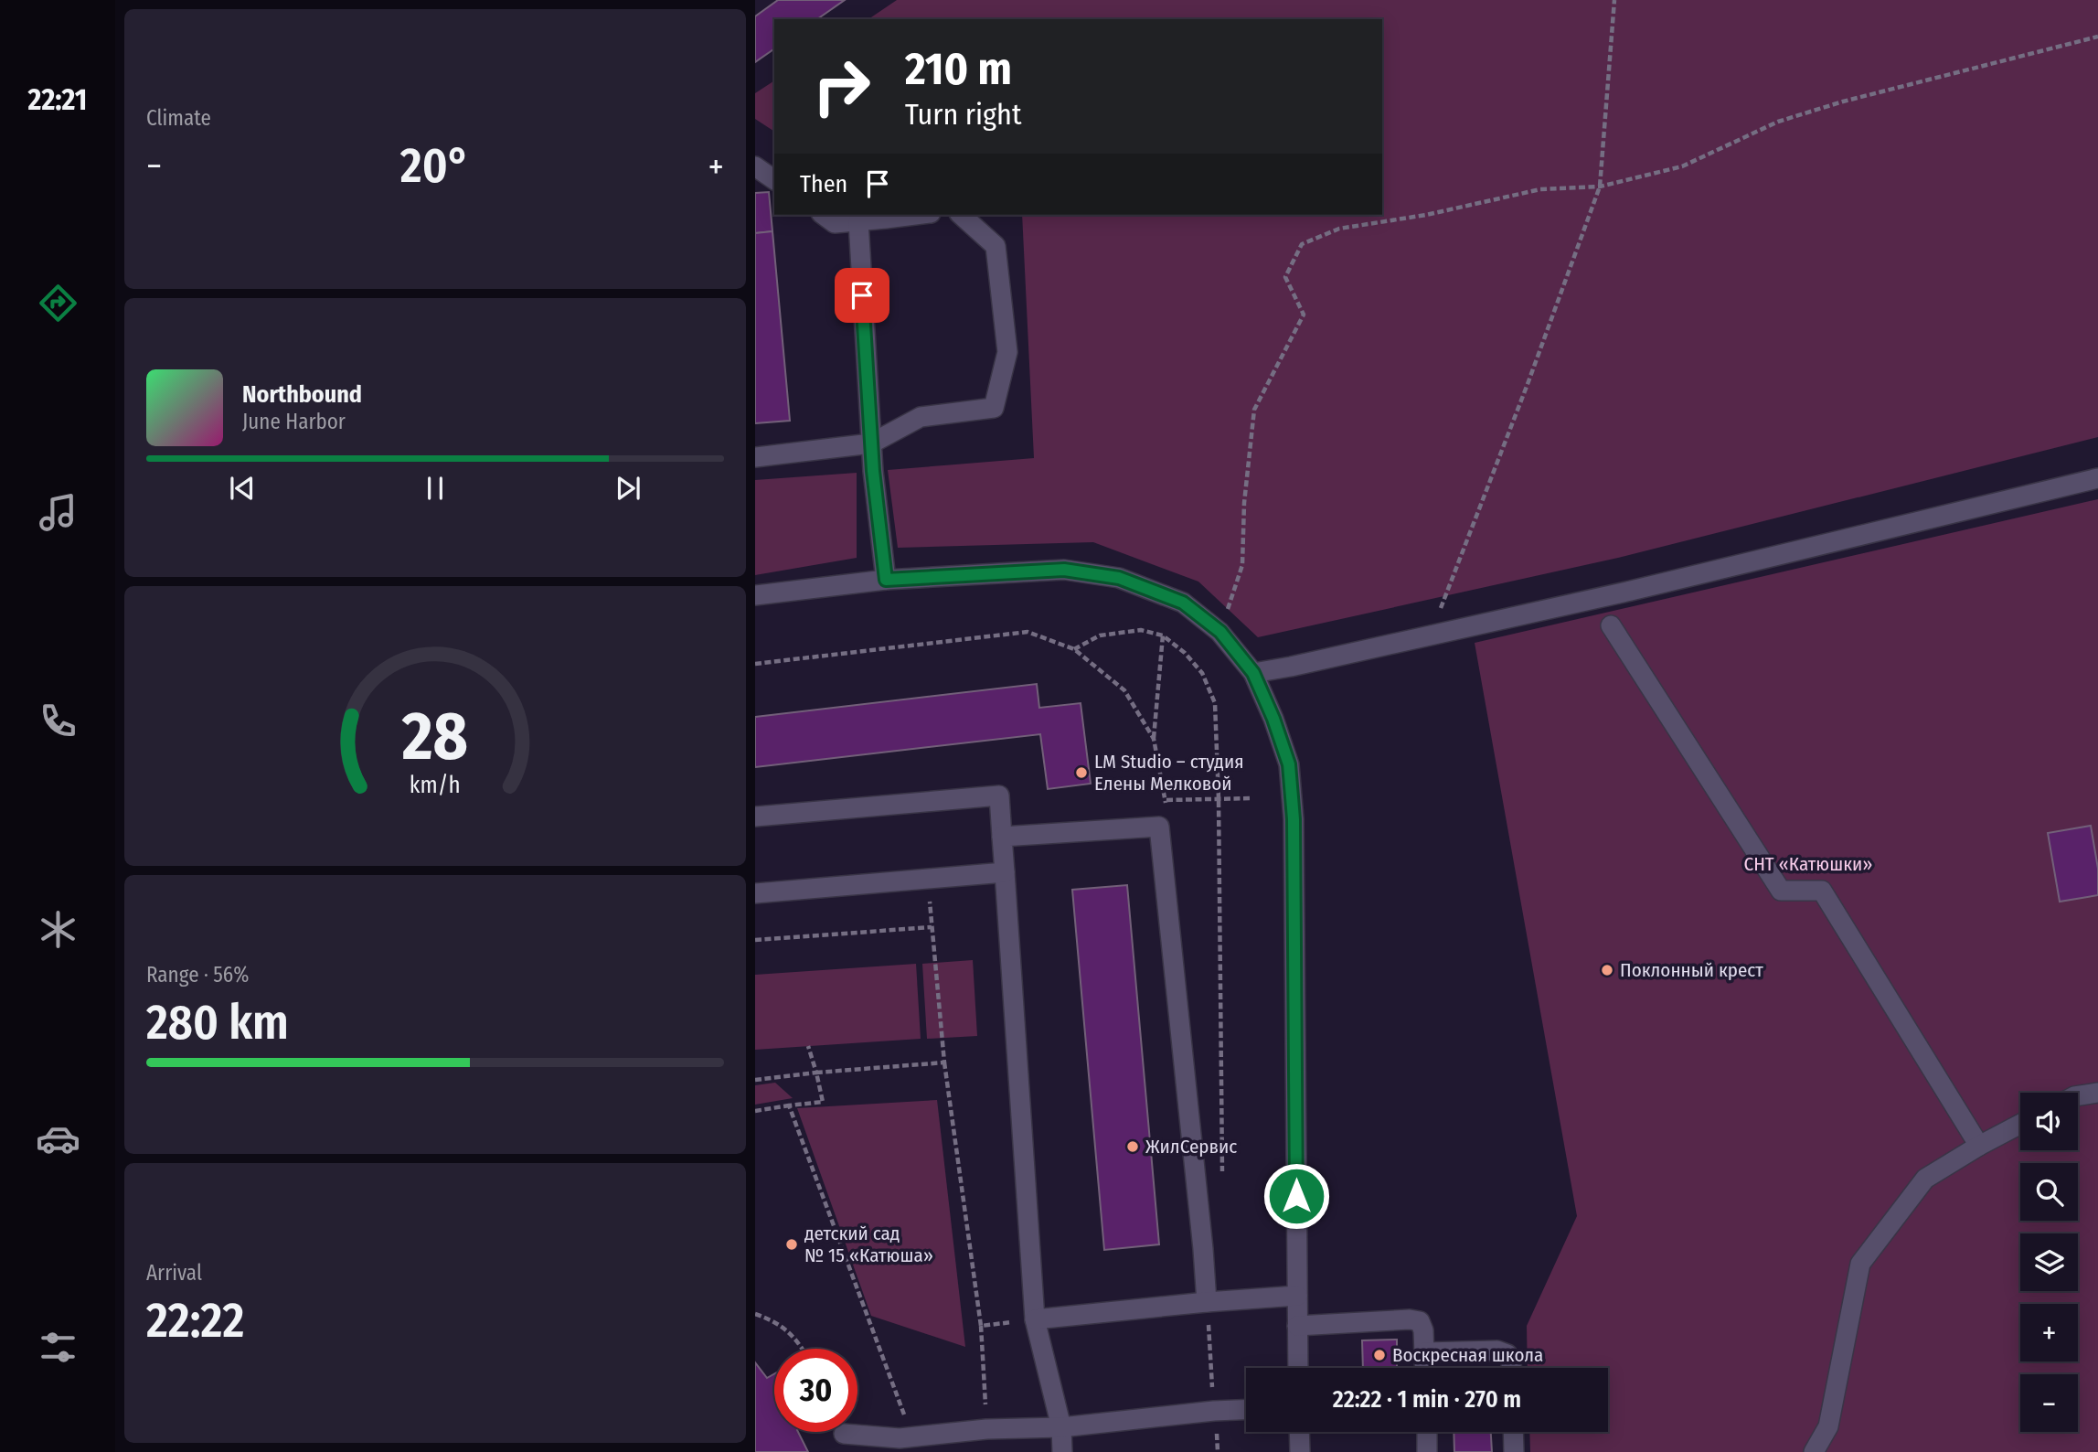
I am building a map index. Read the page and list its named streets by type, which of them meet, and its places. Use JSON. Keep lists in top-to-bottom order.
{
  "parks": ["СНТ «Катюшки»"],
  "places": [
    "LM Studio – студия Елены Мелковой",
    "Поклонный крест",
    "ЖилСервис",
    "детский сад № 15 «Катюша»",
    "Воскресная школа"
  ],
  "page": {
    "tabs": "22:21",
    "tile": [
      "Climate",
      ["Range · 56%", "280 km"],
      ["Arrival", "22:22"]
    ],
    "turn": ["210 m", "Turn right"],
    "heat": ["−", "20°", "+"],
    "then": "Then",
    "song": ["Northbound", "June Harbor"],
    "map_buttons": ["+", "−"],
    "limit": "30",
    "trip": "22:22 · 1 min · 270 m",
    "gauge": ["28", "km/h"]
  }
}
